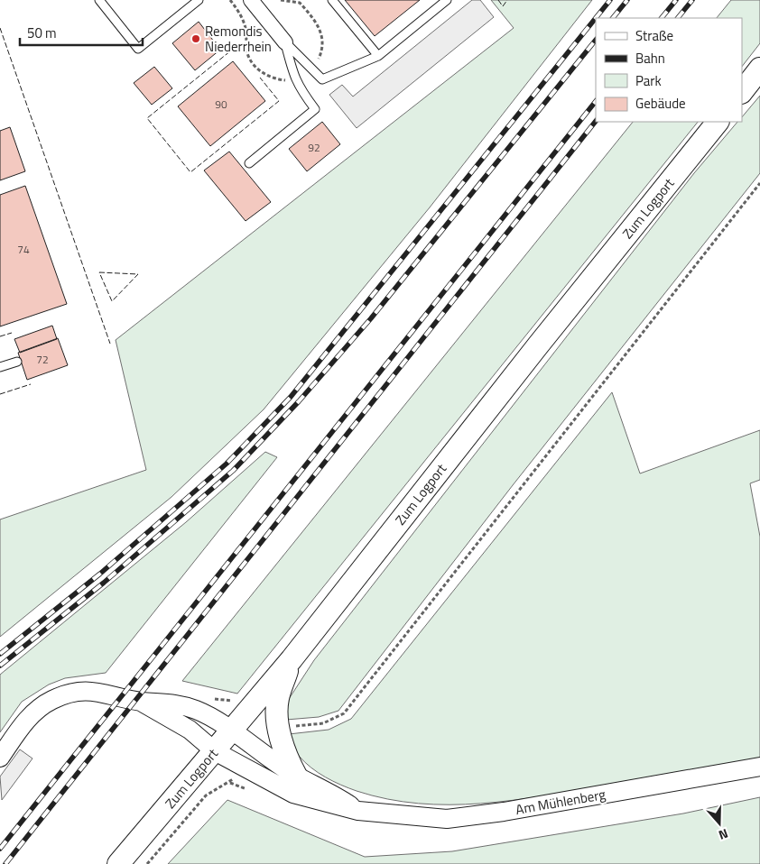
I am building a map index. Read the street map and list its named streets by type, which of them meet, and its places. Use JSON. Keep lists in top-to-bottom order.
{
  "streets": {
    "main road": ["Zum Logport"],
    "street": ["Am Mühlenberg"]
  },
  "crossings": [
    ["Zum Logport", "Am Mühlenberg"]
  ],
  "places": ["Remondis Niederrhein"],
  "house_numbers": [
    "90",
    "92",
    "74",
    "72"
  ],
  "legend": [
    "Straße",
    "Bahn",
    "Park",
    "Gebäude"
  ],
  "scale_bar": "50 m",
  "north": "bottom"
}
